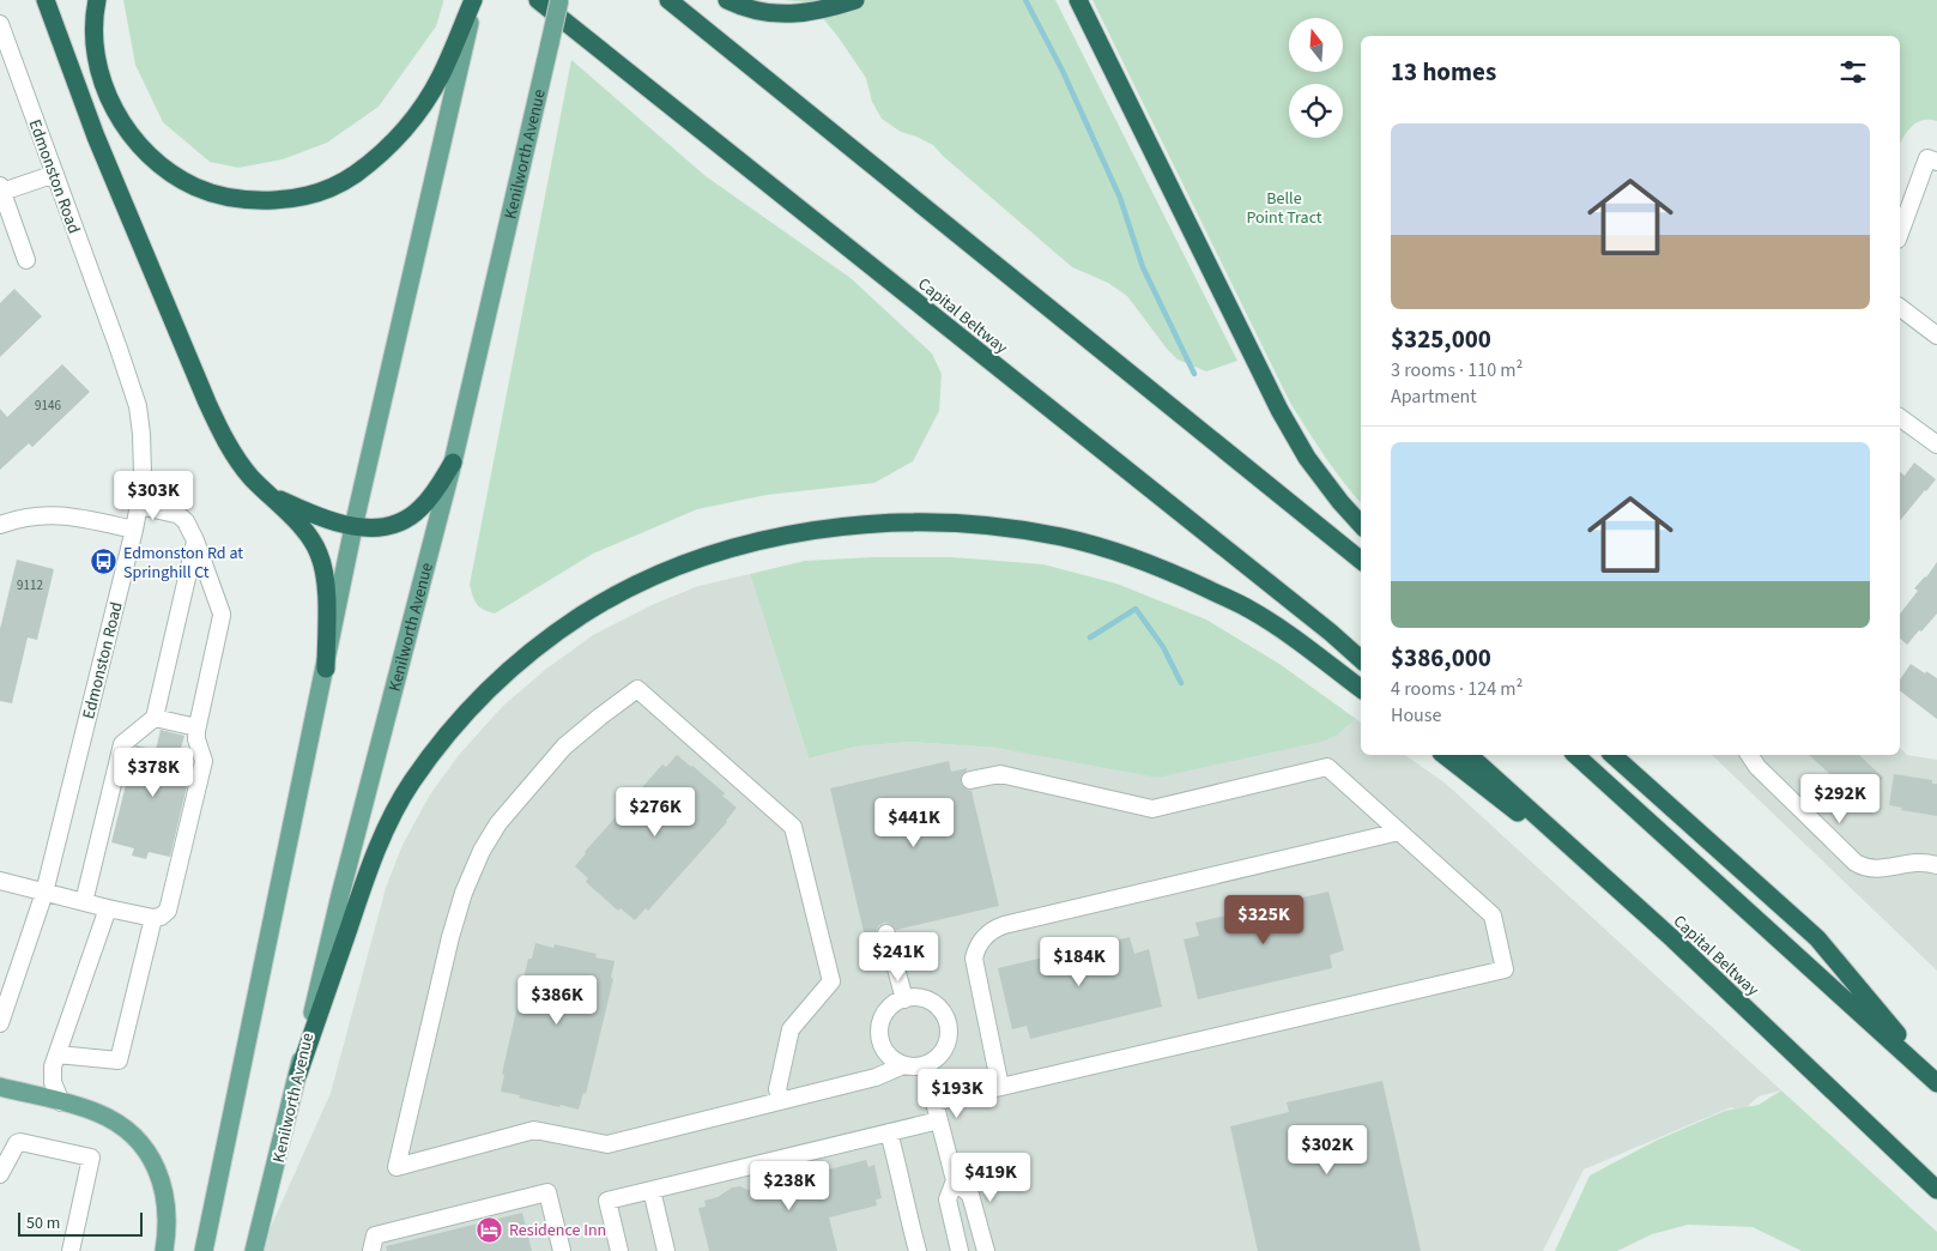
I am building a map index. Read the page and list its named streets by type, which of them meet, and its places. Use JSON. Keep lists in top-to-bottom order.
{
  "streets": {
    "highway": ["Capital Beltway"],
    "main road": ["Kenilworth Avenue"],
    "street": ["Edmonston Road"]
  },
  "parks": ["Belle Point Tract"],
  "places": {
    "bus stop": ["Edmonston Rd at Springhill Ct"],
    "hotel": ["Residence Inn"]
  },
  "house_numbers": ["9146", "9112"],
  "scale_bar": "50 m",
  "north": "top",
  "page": {
    "heading": "13 homes",
    "list": [
      {
        "name": "$325,000",
        "note": "3 rooms · 110 m² · Apartment"
      },
      {
        "name": "$386,000",
        "note": "4 rooms · 124 m² · House"
      }
    ],
    "price": [
      "$303K",
      "$378K",
      "$292K",
      "$276K",
      "$441K",
      "$325K",
      "$241K",
      "$184K",
      "$386K",
      "$193K",
      "$302K",
      "$419K",
      "$238K"
    ],
    "scale": "50 m"
  }
}
